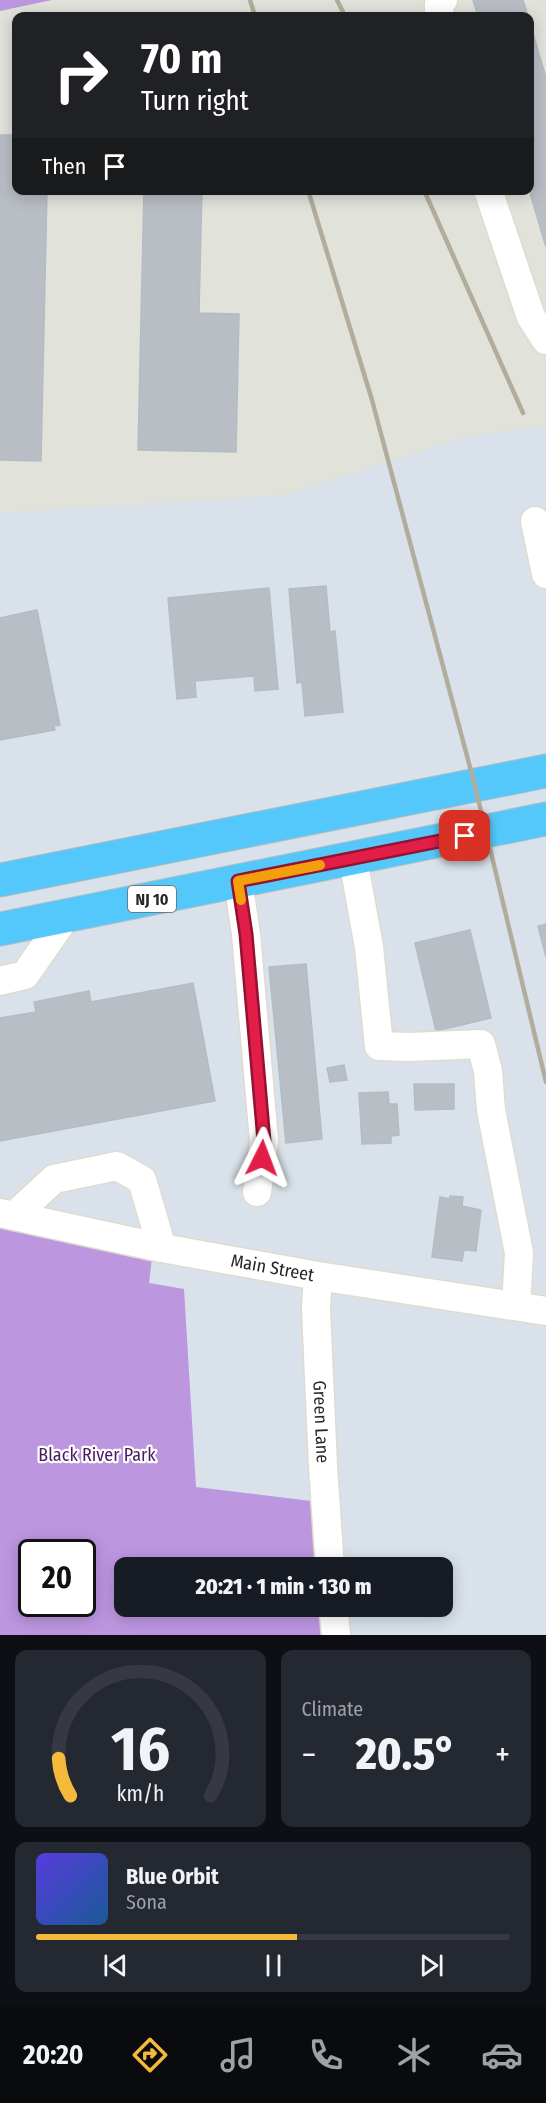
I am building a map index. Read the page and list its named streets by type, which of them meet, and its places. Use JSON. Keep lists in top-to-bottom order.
{
  "streets": {
    "highway": ["NJ 10"],
    "street": ["Main Street", "Green Lane"]
  },
  "crossings": [
    ["Main Street", "Green Lane"]
  ],
  "parks": ["Black River Park"],
  "page": {
    "turn": ["70 m", "Turn right"],
    "then": "Then",
    "limit": "20",
    "trip": "20:21 · 1 min · 130 m",
    "tile": "Climate",
    "heat": ["−", "20.5°", "+"],
    "song": ["Blue Orbit", "Sona"],
    "tabs": "20:20",
    "gauge": ["16", "km/h"]
  }
}
